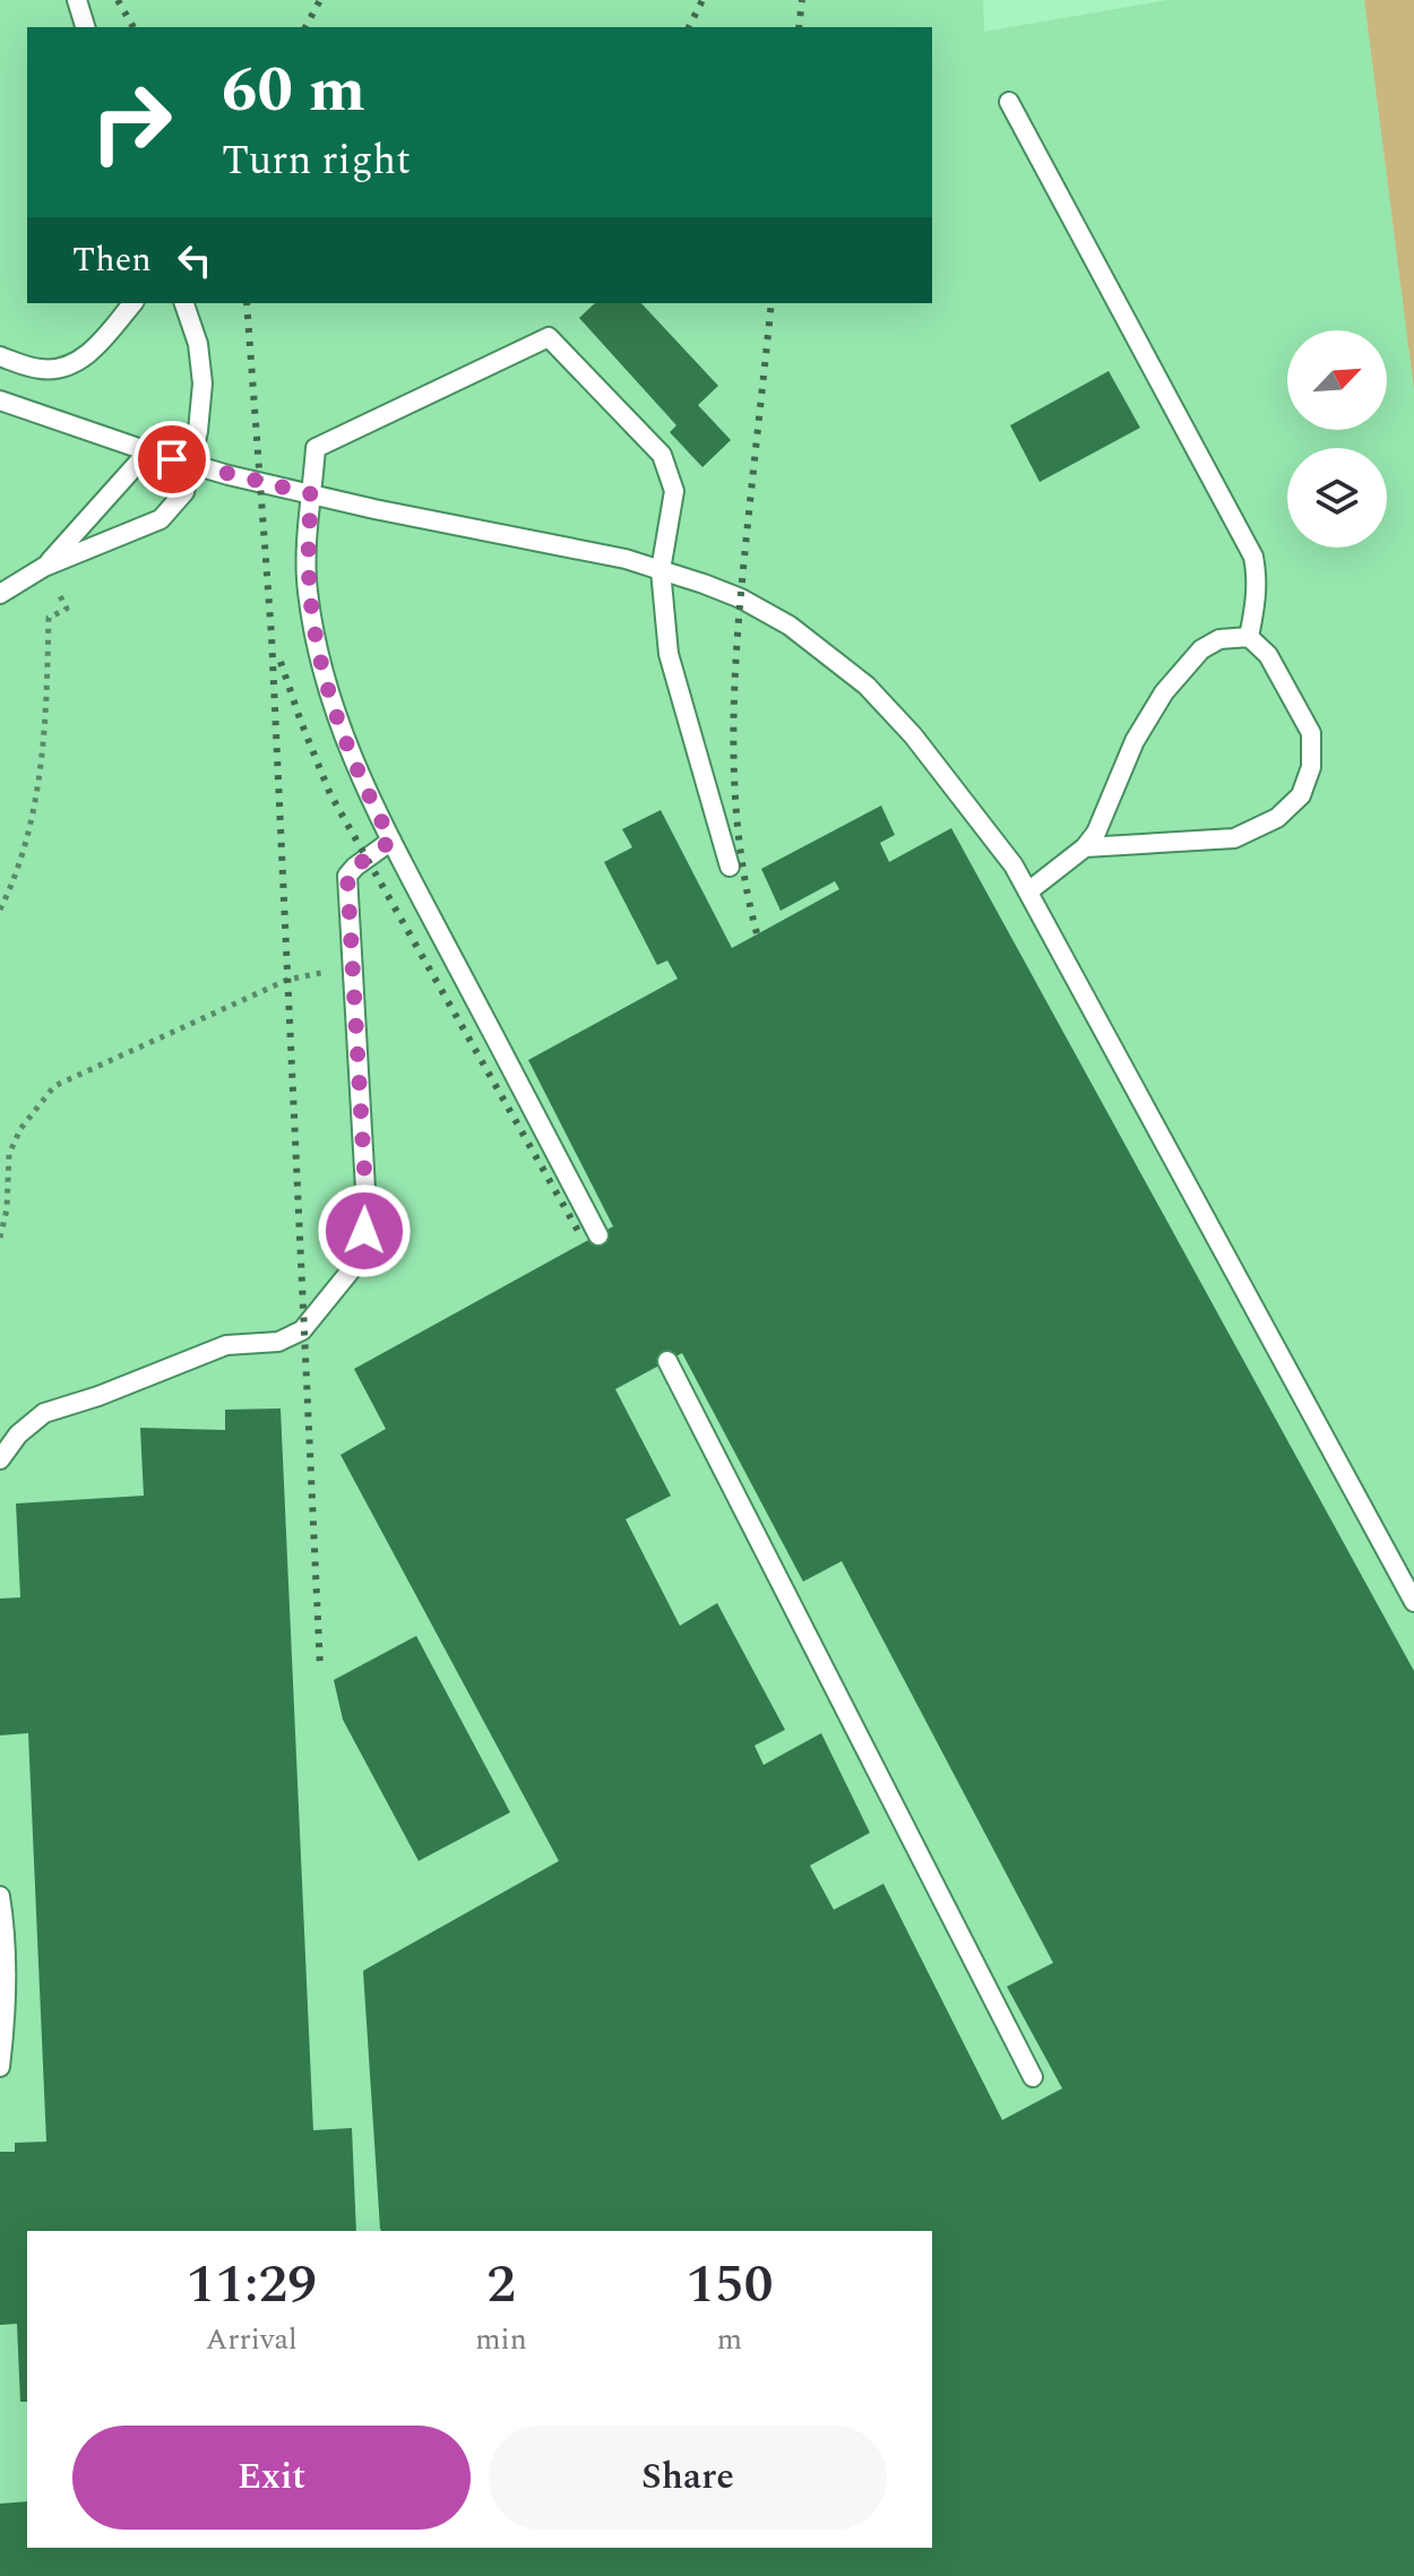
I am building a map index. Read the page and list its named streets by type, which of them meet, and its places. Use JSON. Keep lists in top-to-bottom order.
{
  "north": "top right",
  "page": {
    "turn": ["60 m", "Turn right"],
    "then": "Then",
    "eta": [
      "11:29",
      "Arrival",
      "2",
      "min",
      "150",
      "m"
    ],
    "buttons": ["Exit", "Share"]
  }
}
